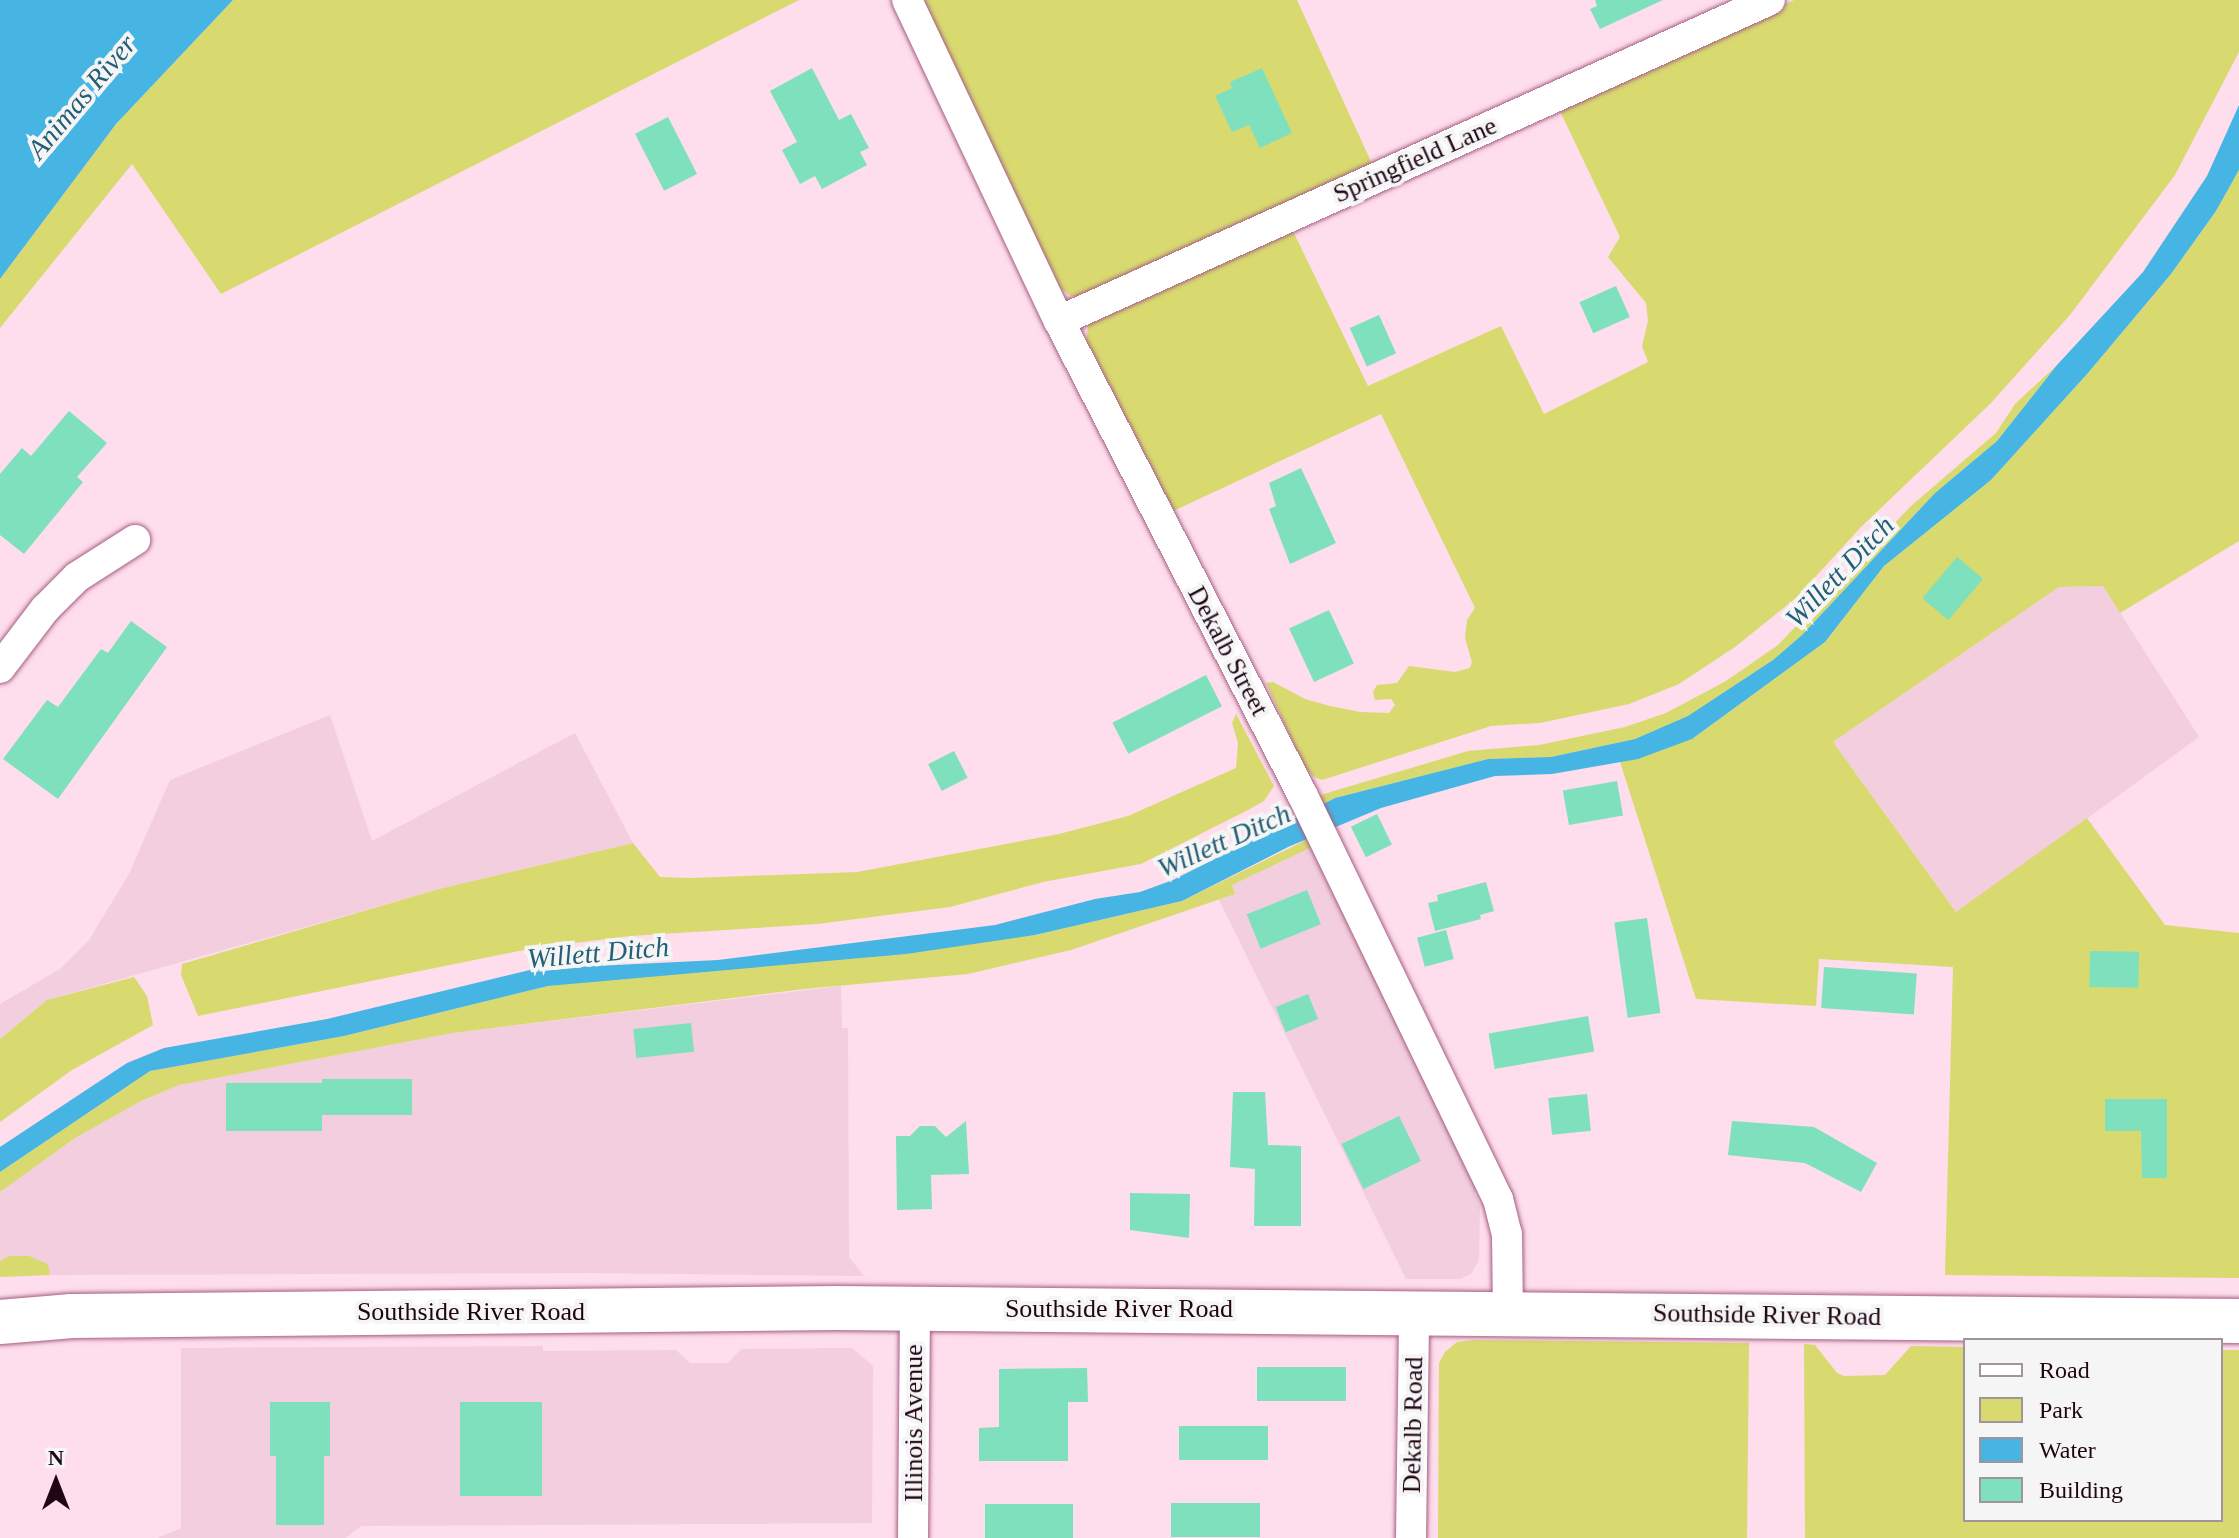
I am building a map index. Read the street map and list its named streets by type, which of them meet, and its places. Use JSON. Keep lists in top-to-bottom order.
{
  "streets": {
    "main road": ["Southside River Road"],
    "street": [
      "Springfield Lane",
      "Dekalb Street",
      "Illinois Avenue",
      "Dekalb Road"
    ]
  },
  "crossings": [
    ["Springfield Lane", "Dekalb Street"],
    ["Dekalb Street", "Southside River Road"],
    ["Southside River Road", "Illinois Avenue"],
    ["Southside River Road", "Dekalb Road"]
  ],
  "water": ["Animas River", "Willett Ditch"],
  "legend": [
    "Road",
    "Park",
    "Water",
    "Building"
  ],
  "north": "top"
}
